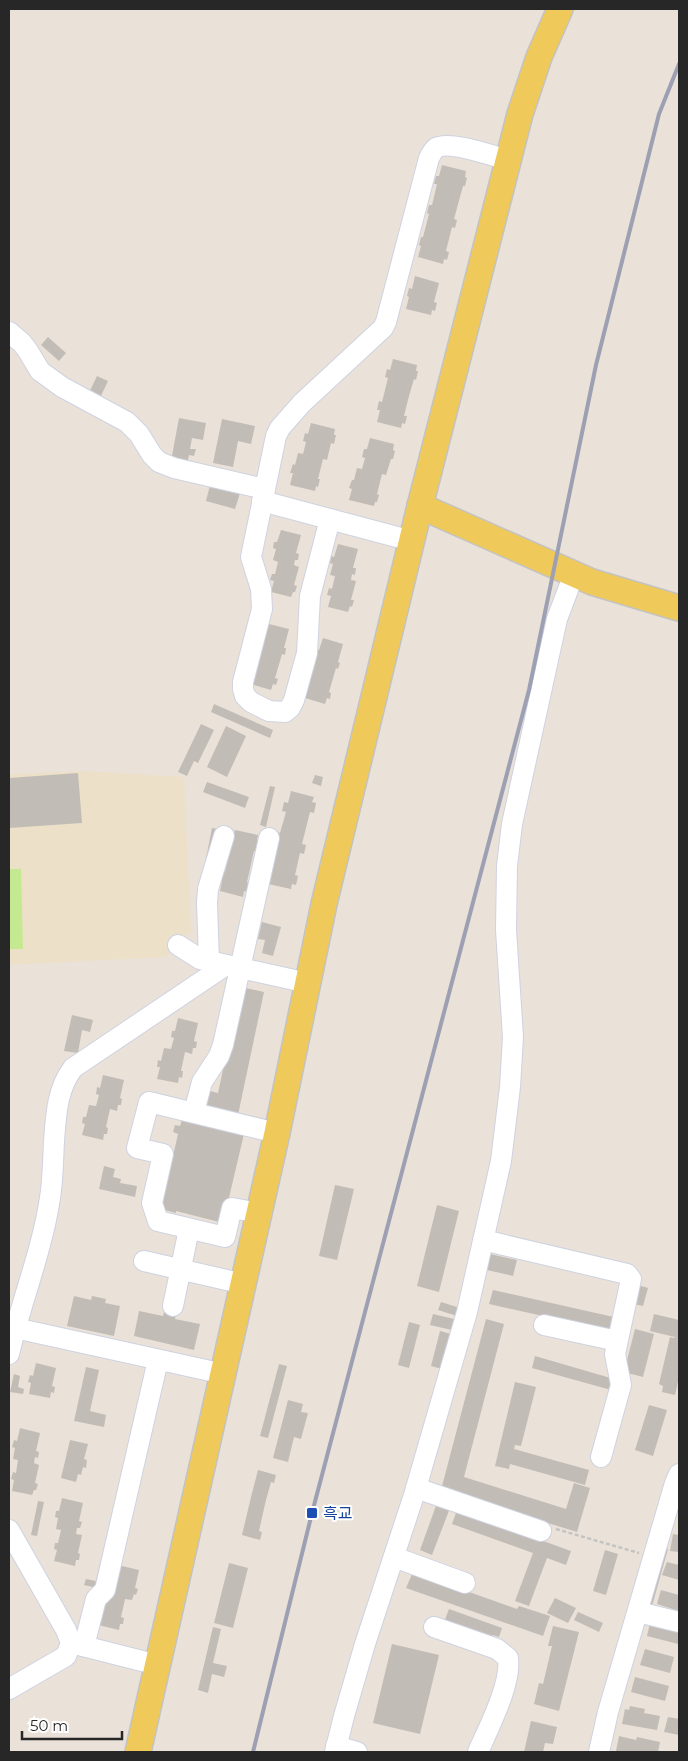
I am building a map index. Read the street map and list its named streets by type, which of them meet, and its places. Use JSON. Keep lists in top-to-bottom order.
{
  "places": {
    "transit": ["흑교"]
  },
  "scale_bar": "50 m"
}
